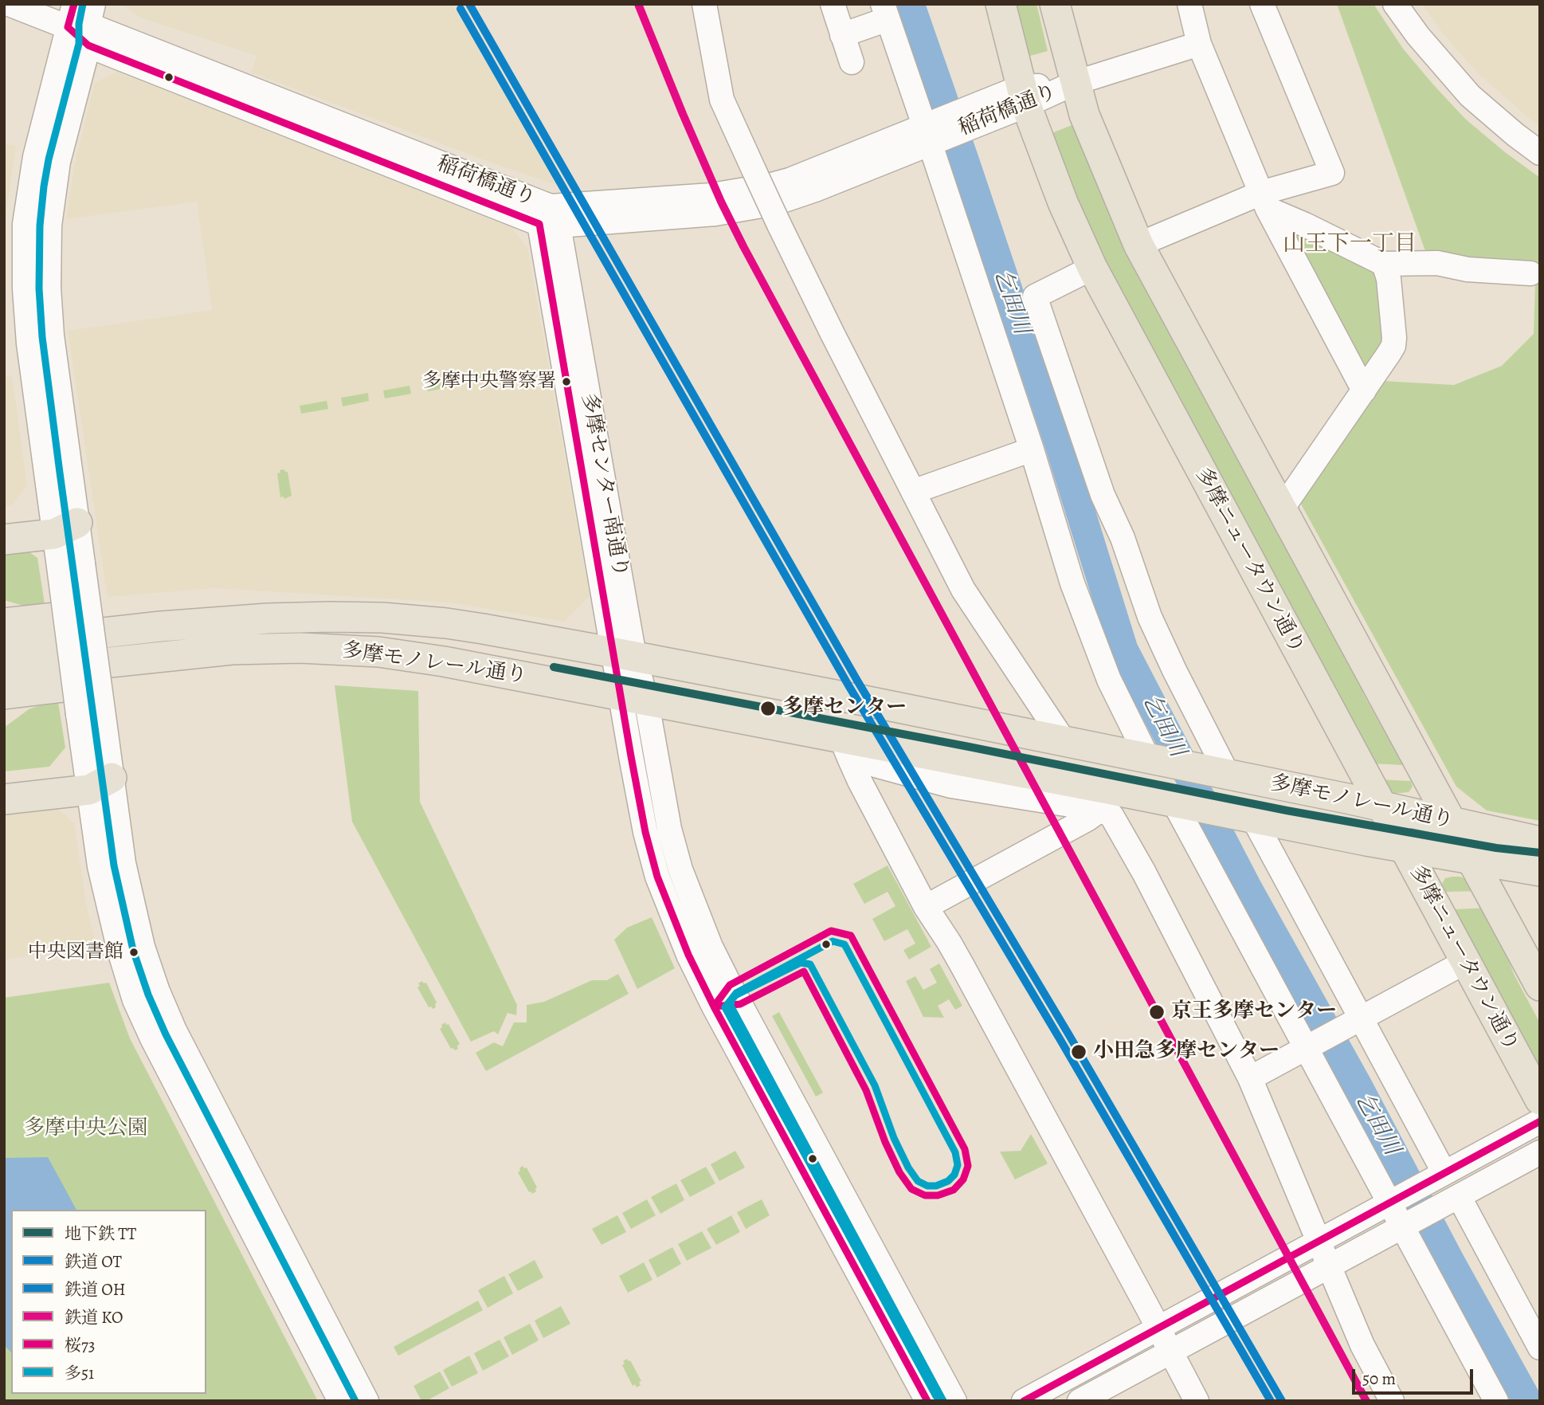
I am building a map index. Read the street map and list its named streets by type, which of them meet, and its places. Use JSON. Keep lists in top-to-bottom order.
{
  "streets": {
    "main road": ["多摩ニュータウン通り", "多摩モノレール通り"],
    "street": ["稲荷橋通り", "多摩センター南通り"]
  },
  "crossings": [
    ["稲荷橋通り", "多摩センター南通り"],
    ["稲荷橋通り", "多摩ニュータウン通り"],
    ["多摩センター南通り", "多摩モノレール通り"],
    ["多摩ニュータウン通り", "多摩モノレール通り"]
  ],
  "districts": ["山王下一丁目"],
  "water": ["乞田川"],
  "parks": ["多摩中央公園"],
  "places": [
    "多摩中央警察署",
    "多摩センター",
    "中央図書館",
    "京王多摩センター",
    "小田急多摩センター"
  ],
  "lines": [
    "rail line OT",
    "rail line KO",
    "transit line 桜73",
    "transit line 多51",
    "rail line OH",
    "metro line TT"
  ],
  "legend": [
    "地下鉄 TT",
    "鉄道 OT",
    "鉄道 OH",
    "鉄道 KO",
    "桜73",
    "多51"
  ],
  "scale_bar": "50 m"
}
